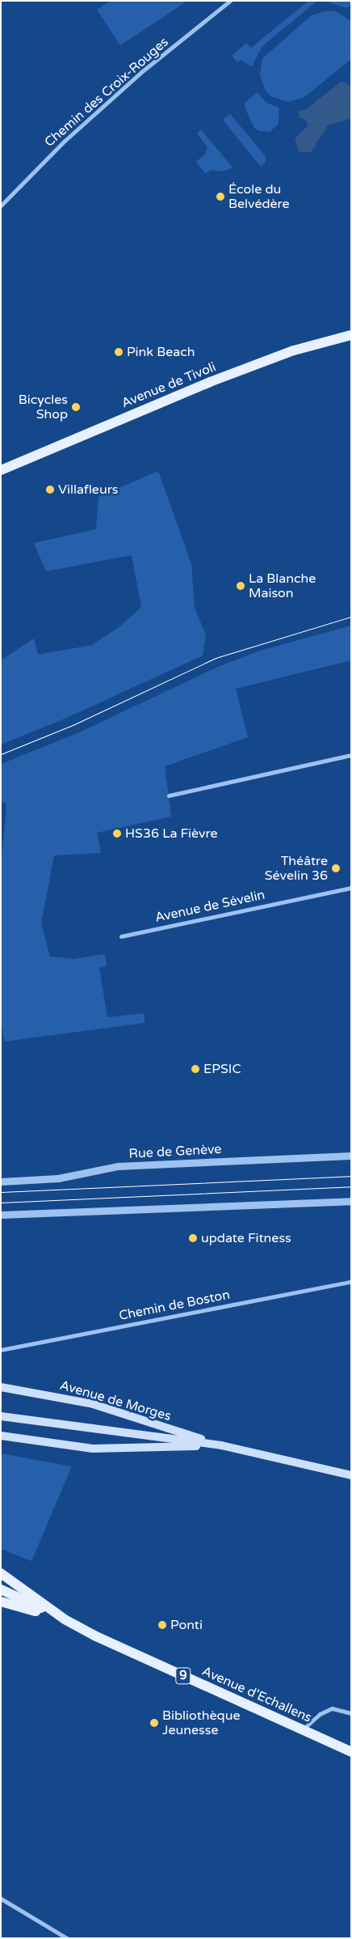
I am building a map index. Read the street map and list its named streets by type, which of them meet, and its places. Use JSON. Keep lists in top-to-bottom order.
{
  "streets": {
    "main road": [
      "Avenue de Tivoli",
      "Avenue de Morges",
      "9",
      "Avenue d'Echallens"
    ],
    "street": [
      "Chemin des Croix-Rouges",
      "Avenue de Sévelin",
      "Rue de Genève",
      "Chemin de Boston"
    ]
  },
  "crossings": [
    ["9", "Avenue d'Echallens"]
  ],
  "places": [
    "École du Belvédère",
    "Pink Beach",
    "Bicycles Shop",
    "Villafleurs",
    "La Blanche Maison",
    "HS36 La Fièvre",
    "Théâtre Sévelin 36",
    "EPSIC",
    "update Fitness",
    "Ponti",
    "Bibliothèque Jeunesse"
  ]
}
